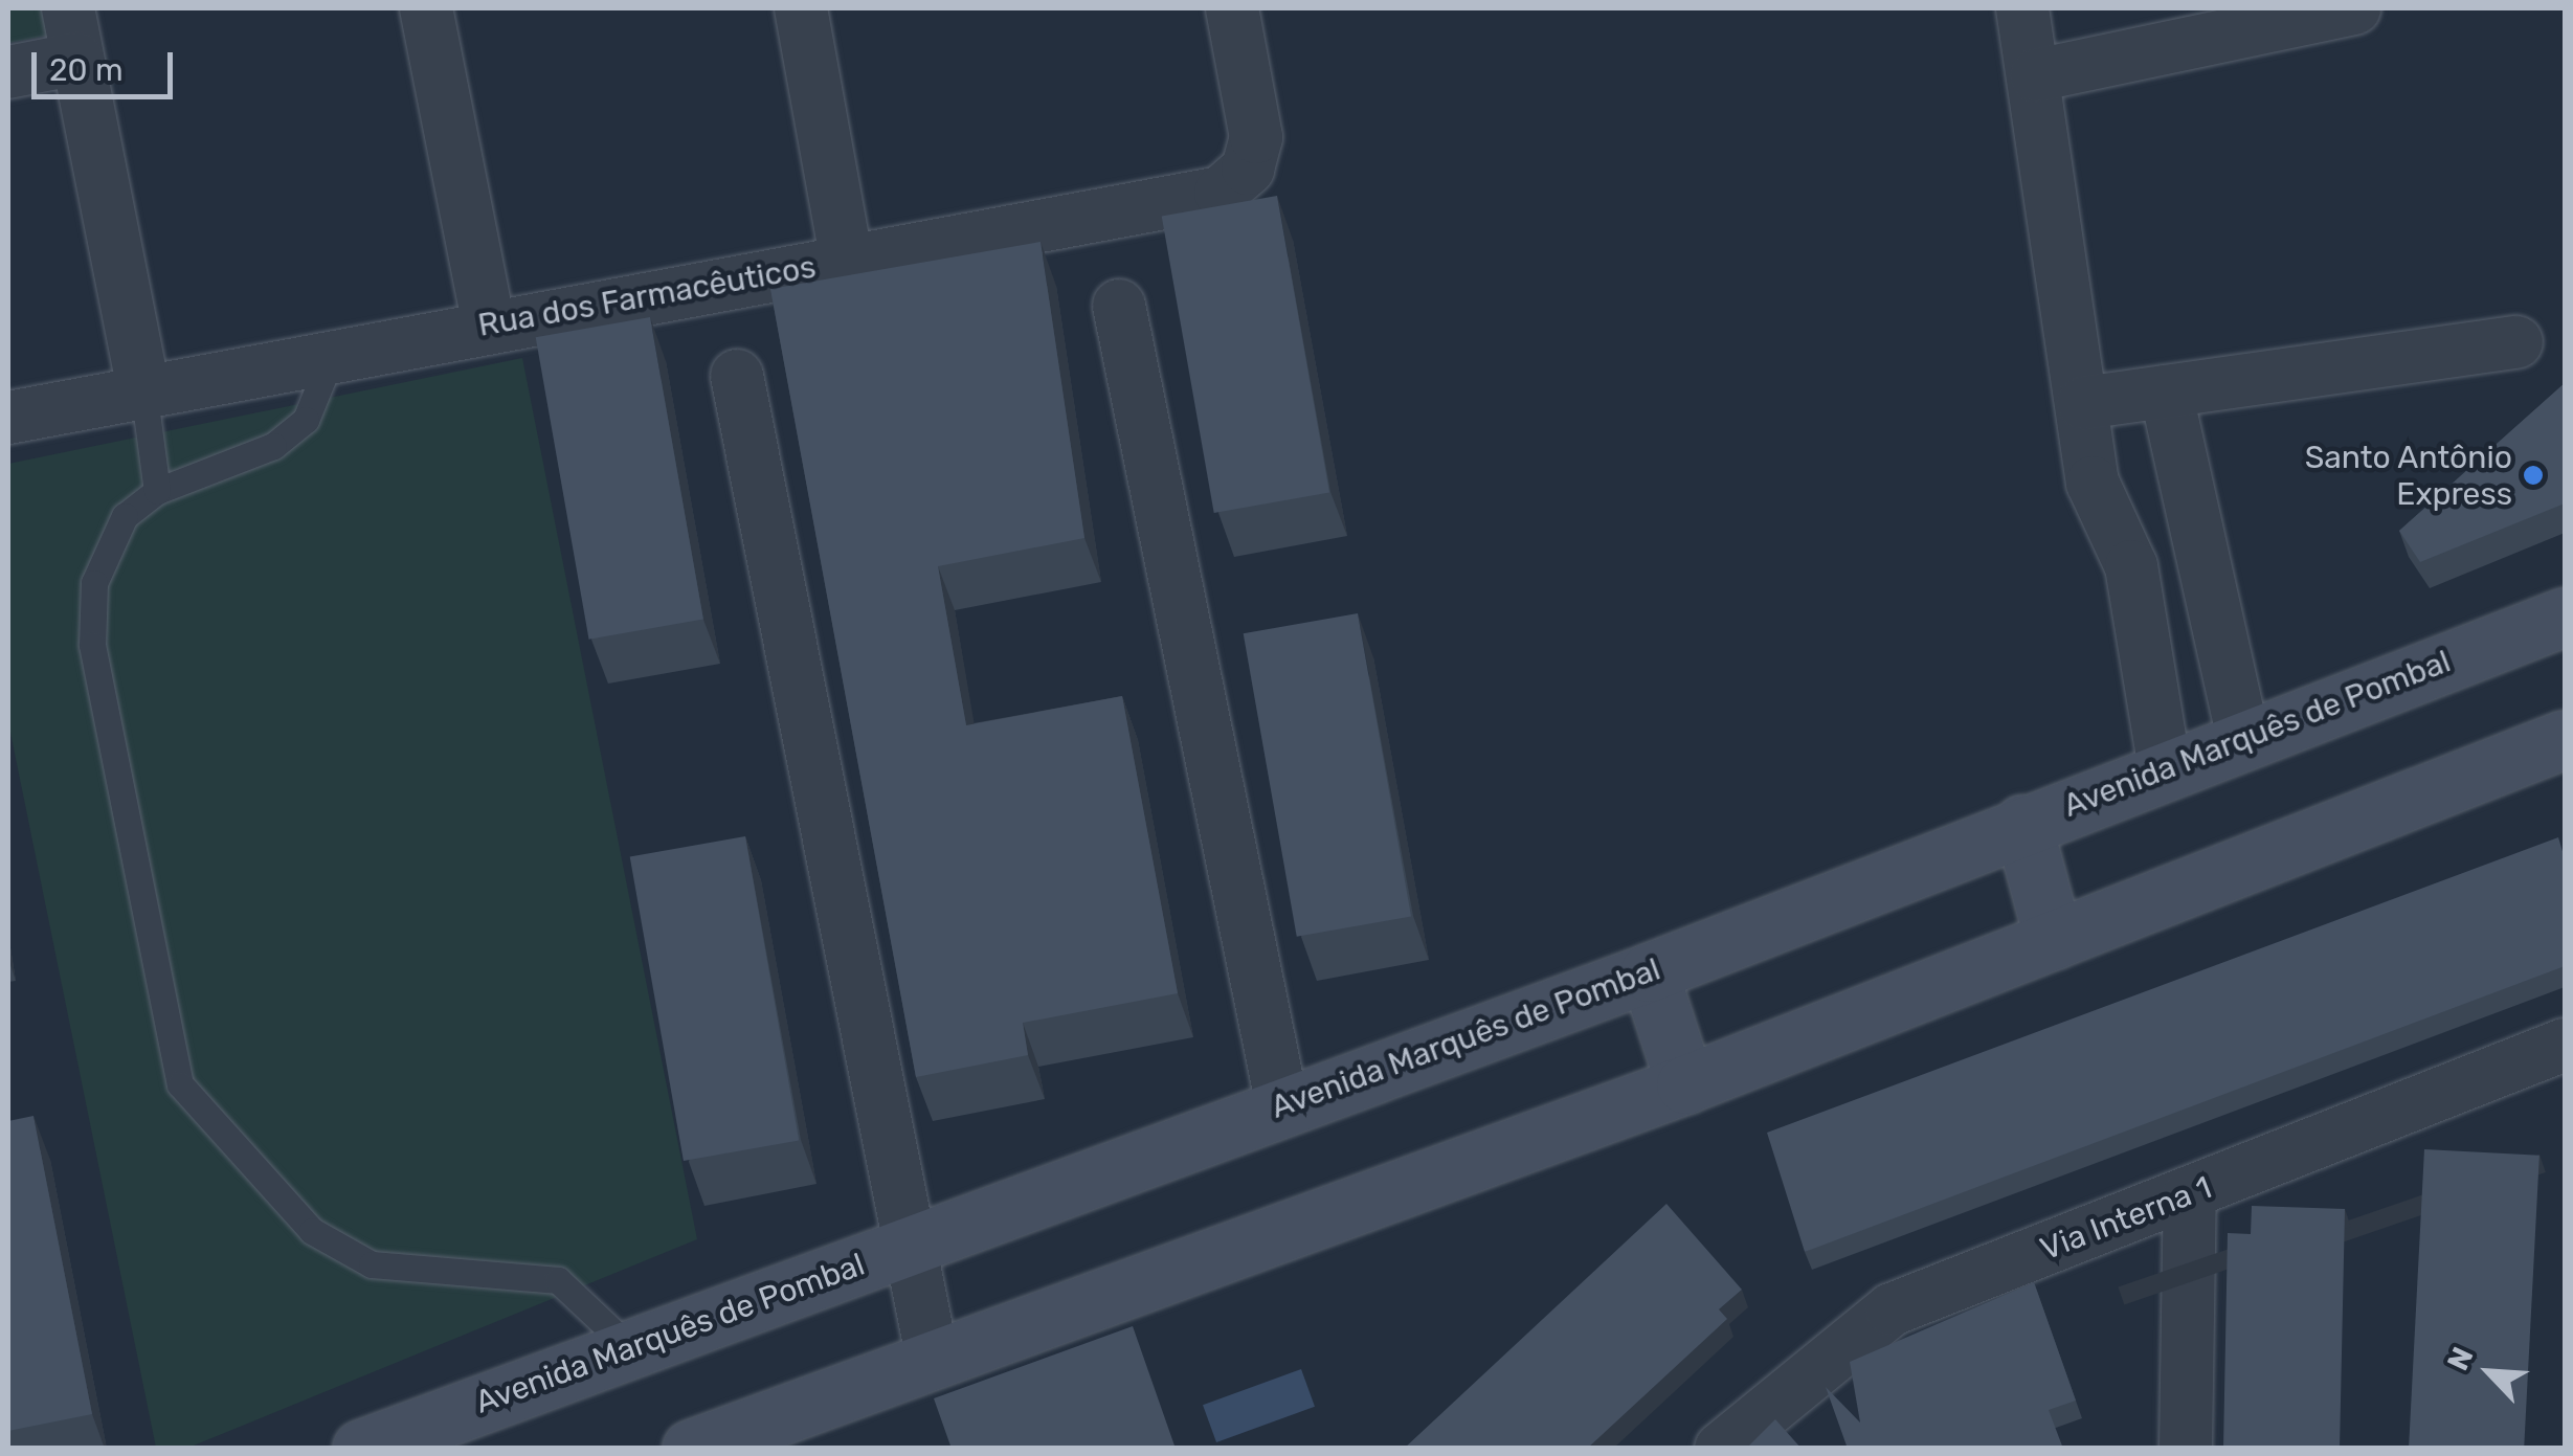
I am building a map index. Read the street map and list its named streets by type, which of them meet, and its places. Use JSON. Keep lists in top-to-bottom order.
{
  "streets": {
    "main road": ["Avenida Marquês de Pombal"],
    "street": ["Rua dos Farmacêuticos", "Via Interna 1"]
  },
  "places": ["Santo Antônio Express"],
  "scale_bar": "20 m",
  "north": "top left"
}
